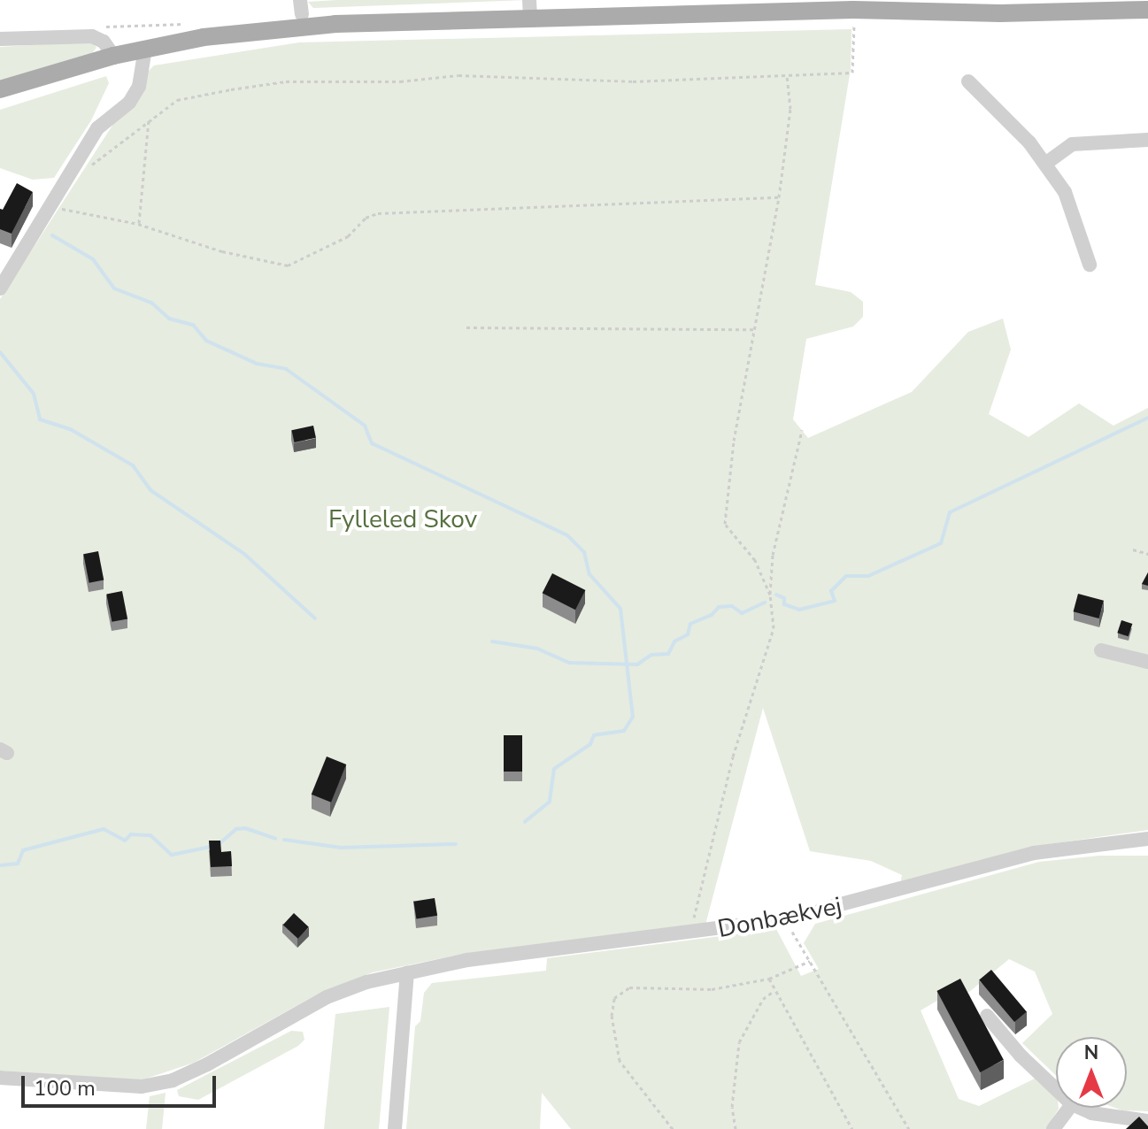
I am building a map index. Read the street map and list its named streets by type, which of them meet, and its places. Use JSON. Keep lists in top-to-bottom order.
{
  "streets": {
    "street": ["Donbækvej"]
  },
  "parks": ["Fylleled Skov"],
  "scale_bar": "100 m",
  "north": "top"
}
